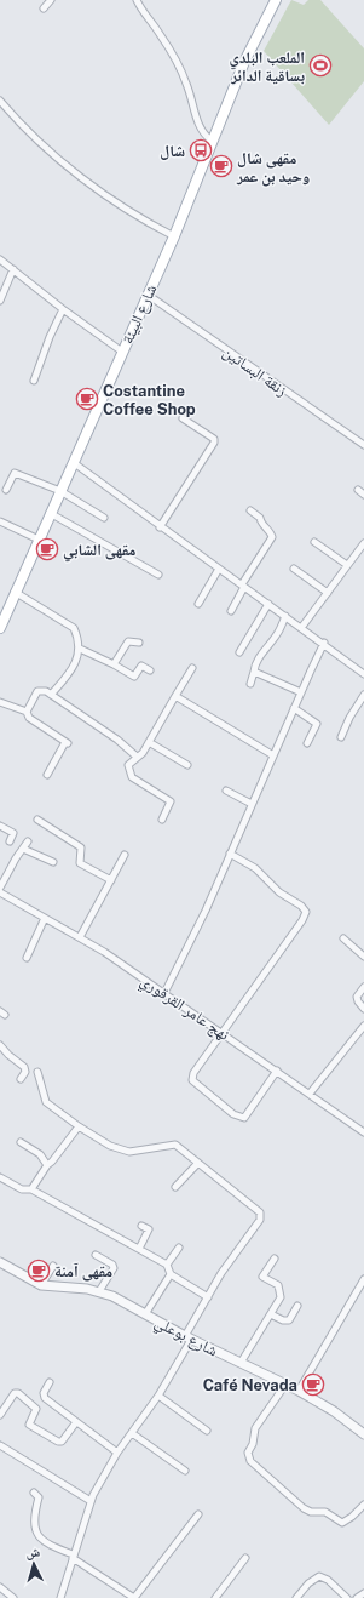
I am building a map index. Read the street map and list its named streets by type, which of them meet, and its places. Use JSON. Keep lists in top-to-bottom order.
{
  "streets": {
    "main road": ["شارع البيئة"],
    "street": ["زنقة البساتين", "نهج عامر القرقوري", "شارع بوعلي"]
  },
  "crossings": [
    ["شارع البيئة", "زنقة البساتين"]
  ],
  "places": {
    "sports": ["الملعب البلدي بساقية الدائر"],
    "bus stop": ["شال"],
    "cafe": [
      "مقهى شال وحيد بن عمر",
      "Costantine Coffee Shop",
      "مقهى الشابي",
      "مقهى آمنة",
      "Café Nevada"
    ]
  },
  "north": "top"
}
